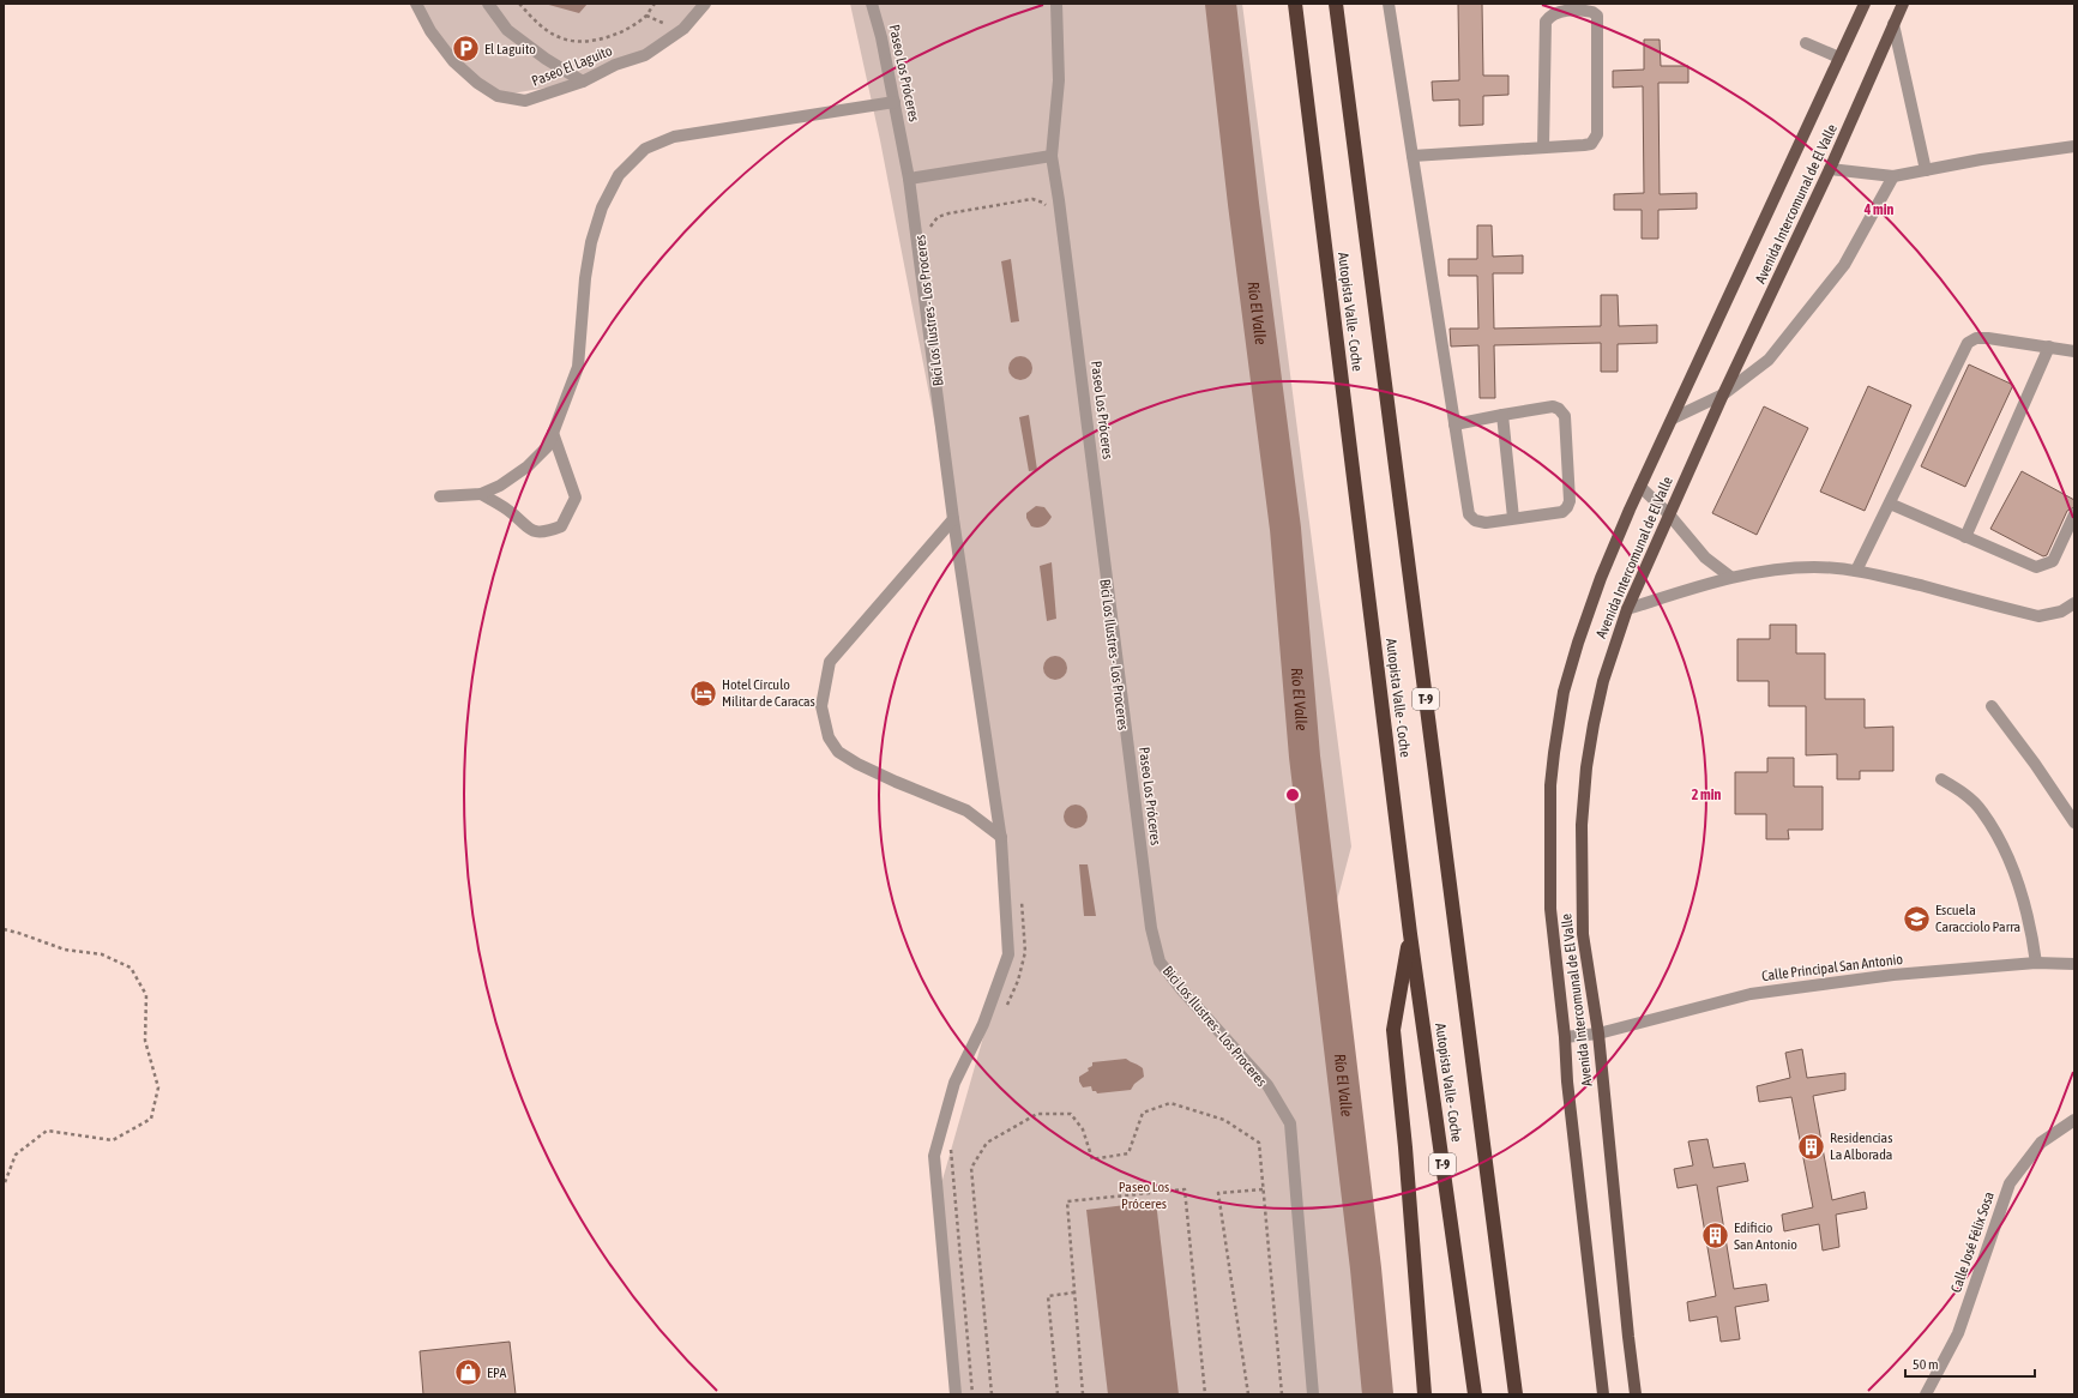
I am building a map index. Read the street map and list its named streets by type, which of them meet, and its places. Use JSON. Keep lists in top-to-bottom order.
{
  "streets": {
    "highway": ["Autopista Valle - Coche", "T-9"],
    "main road": ["Avenida Intercomunal de El Valle"],
    "street": [
      "Paseo El Laguito",
      "Paseo Los Próceres",
      "Calle Principal San Antonio",
      "Calle José Félix Sosa"
    ],
    "path": ["Bici Los Ilustres - Los Proceres"]
  },
  "crossings": [
    ["Avenida Intercomunal de El Valle", "Calle Principal San Antonio"]
  ],
  "water": ["Río El Valle"],
  "parks": ["Paseo Los Próceres"],
  "places": {
    "parking": ["El Laguito"],
    "hotel": ["Hotel Círculo Militar de Caracas"],
    "school or university": ["Escuela Caracciolo Parra"],
    "building": ["Residencias La Alborada", "Edificio San Antonio"],
    "shop": ["EPA"]
  },
  "scale_bar": "50 m",
  "rings": ["4 min", "2 min"]
}
